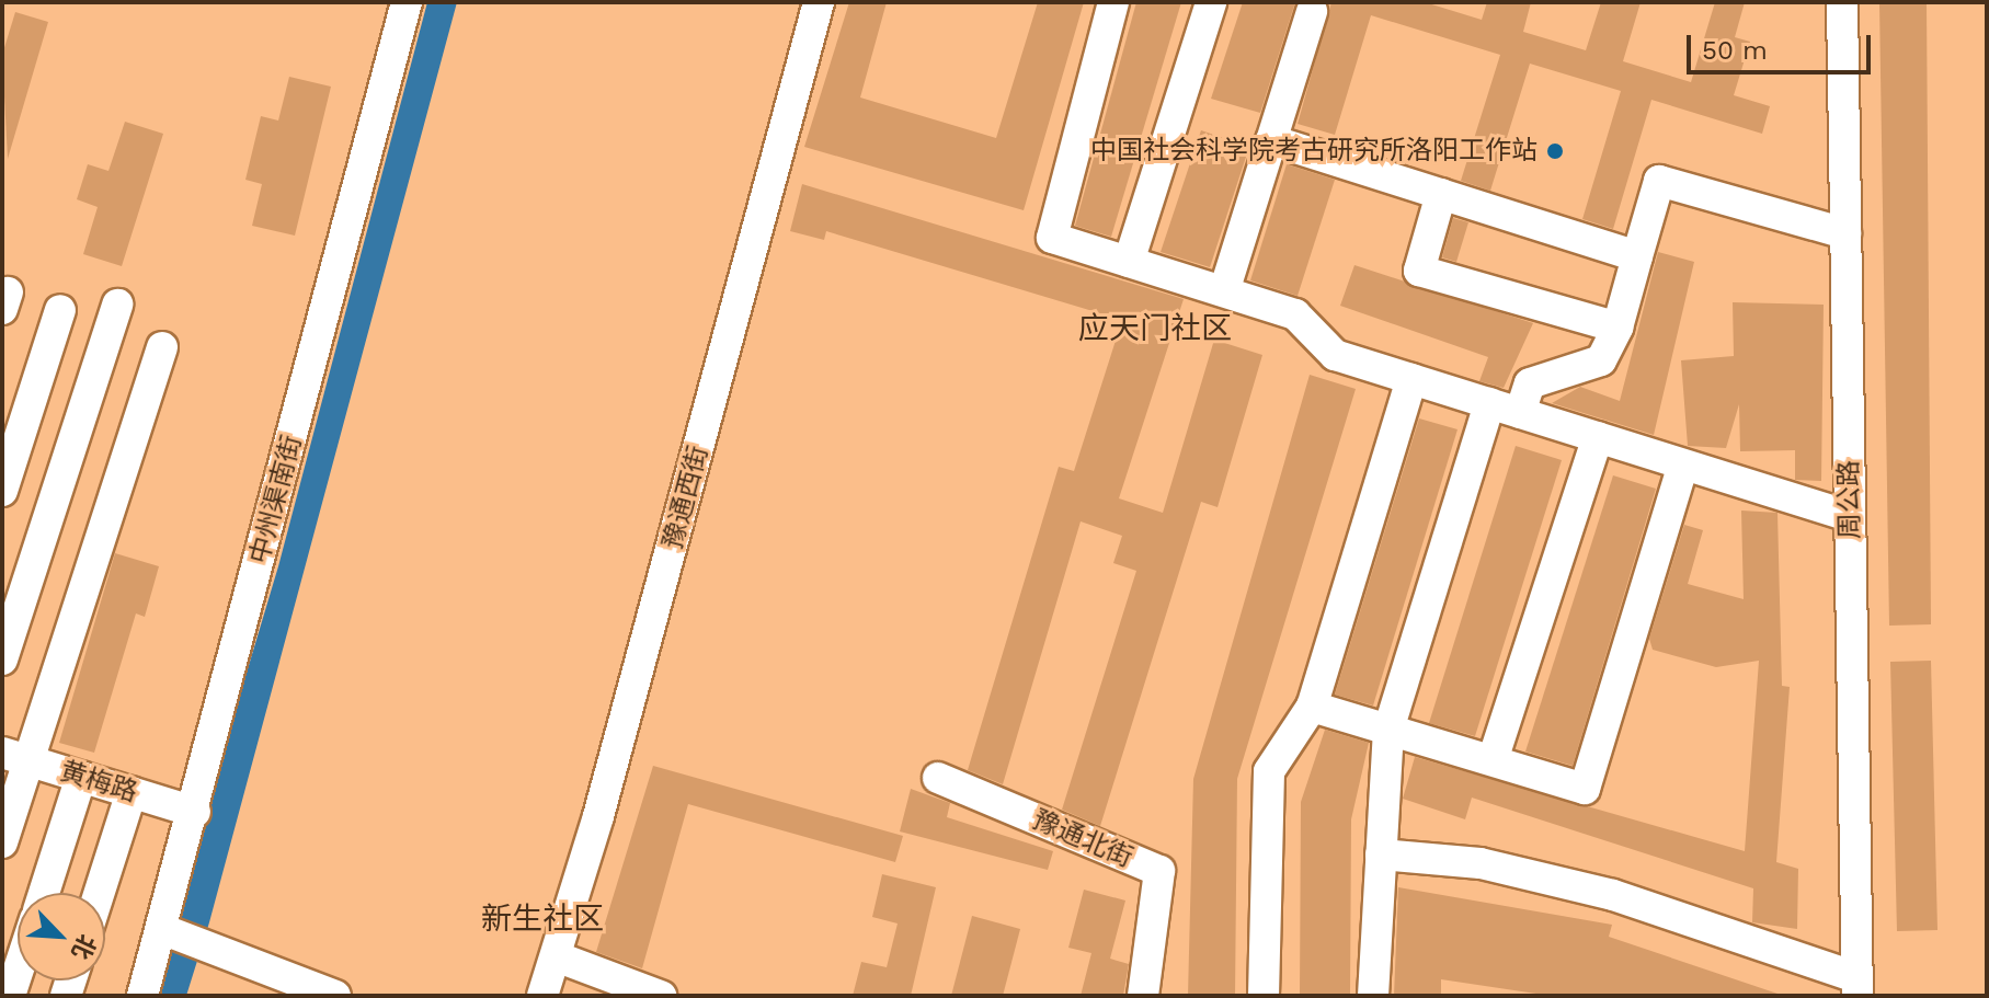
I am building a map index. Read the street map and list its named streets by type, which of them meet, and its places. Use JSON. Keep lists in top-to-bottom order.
{
  "streets": {
    "street": [
      "豫通西街",
      "中州渠南街",
      "周公路",
      "黄梅路",
      "豫通北街"
    ]
  },
  "crossings": [
    ["中州渠南街", "黄梅路"]
  ],
  "districts": ["应天门社区", "新生社区"],
  "places": ["中国社会科学院考古研究所洛阳工作站"],
  "scale_bar": "50 m",
  "north": "bottom right"
}
